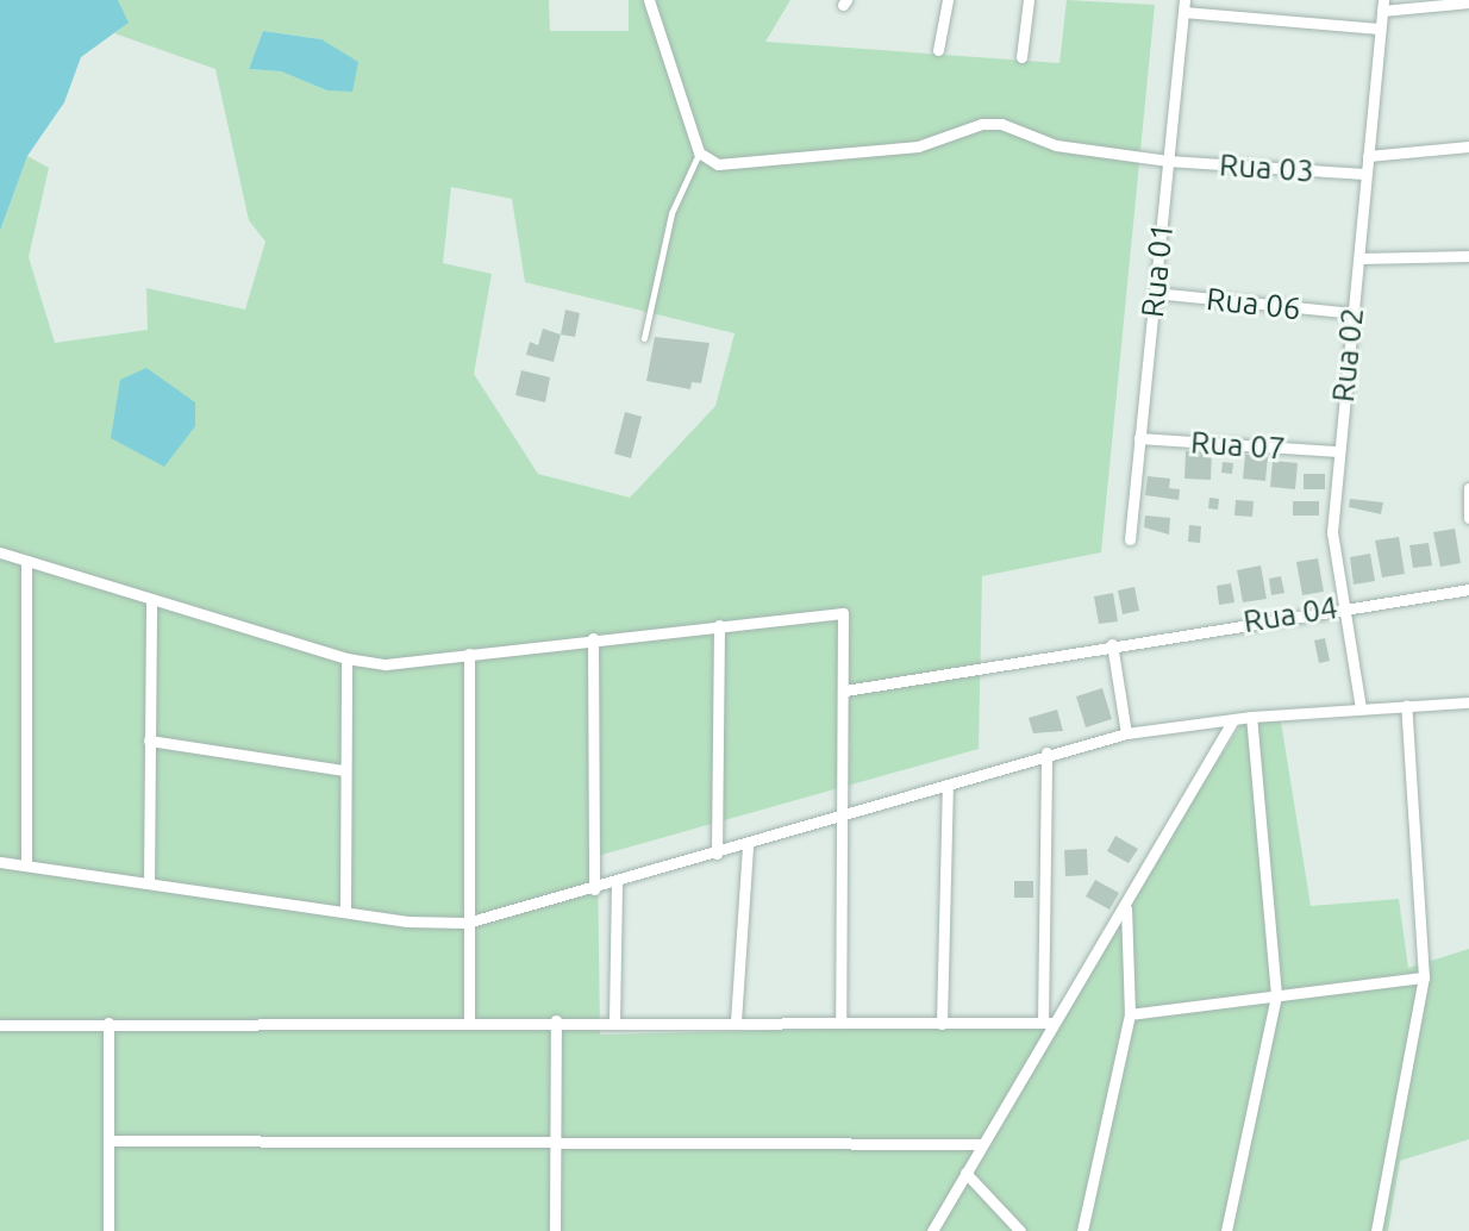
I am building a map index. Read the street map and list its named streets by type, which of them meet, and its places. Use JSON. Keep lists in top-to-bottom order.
{
  "streets": {
    "street": [
      "Rua 03",
      "Rua 01",
      "Rua 06",
      "Rua 02",
      "Rua 07",
      "Rua 04"
    ]
  },
  "crossings": [
    ["Rua 03", "Rua 01"],
    ["Rua 03", "Rua 02"],
    ["Rua 01", "Rua 06"],
    ["Rua 01", "Rua 07"],
    ["Rua 06", "Rua 02"],
    ["Rua 02", "Rua 07"],
    ["Rua 02", "Rua 04"]
  ]
}
